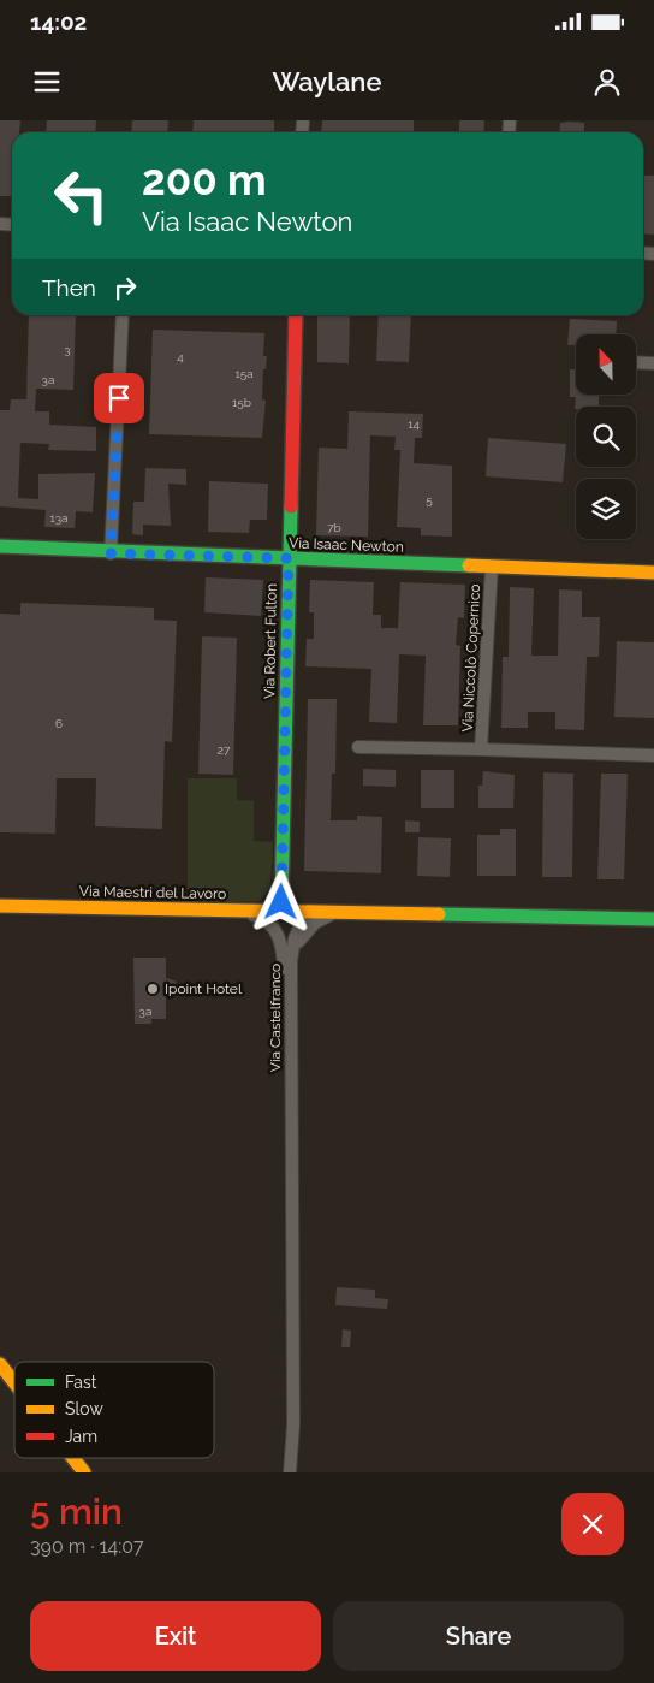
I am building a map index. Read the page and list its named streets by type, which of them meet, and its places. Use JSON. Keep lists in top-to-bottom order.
{
  "streets": {
    "street": [
      "Via Isaac Newton",
      "Via Robert Fulton",
      "Via Niccolò Copernico",
      "Via Maestri del Lavoro",
      "Via Castelfranco"
    ]
  },
  "crossings": [
    ["Via Isaac Newton", "Via Robert Fulton"],
    ["Via Isaac Newton", "Via Niccolò Copernico"],
    ["Via Maestri del Lavoro", "Via Castelfranco"]
  ],
  "places": ["Ipoint Hotel"],
  "house_numbers": [
    "3",
    "4",
    "15a",
    "3a",
    "15b",
    "14",
    "5",
    "13a",
    "7b",
    "6",
    "27",
    "3a"
  ],
  "legend": ["Fast", "Slow", "Jam"],
  "north": "top",
  "page": {
    "status": "14:02",
    "header": "Waylane",
    "turn": ["200 m", "Via Isaac Newton"],
    "then": "Then",
    "heading": ["5 min", "390 m · 14:07"],
    "buttons": ["Exit", "Share"]
  }
}
